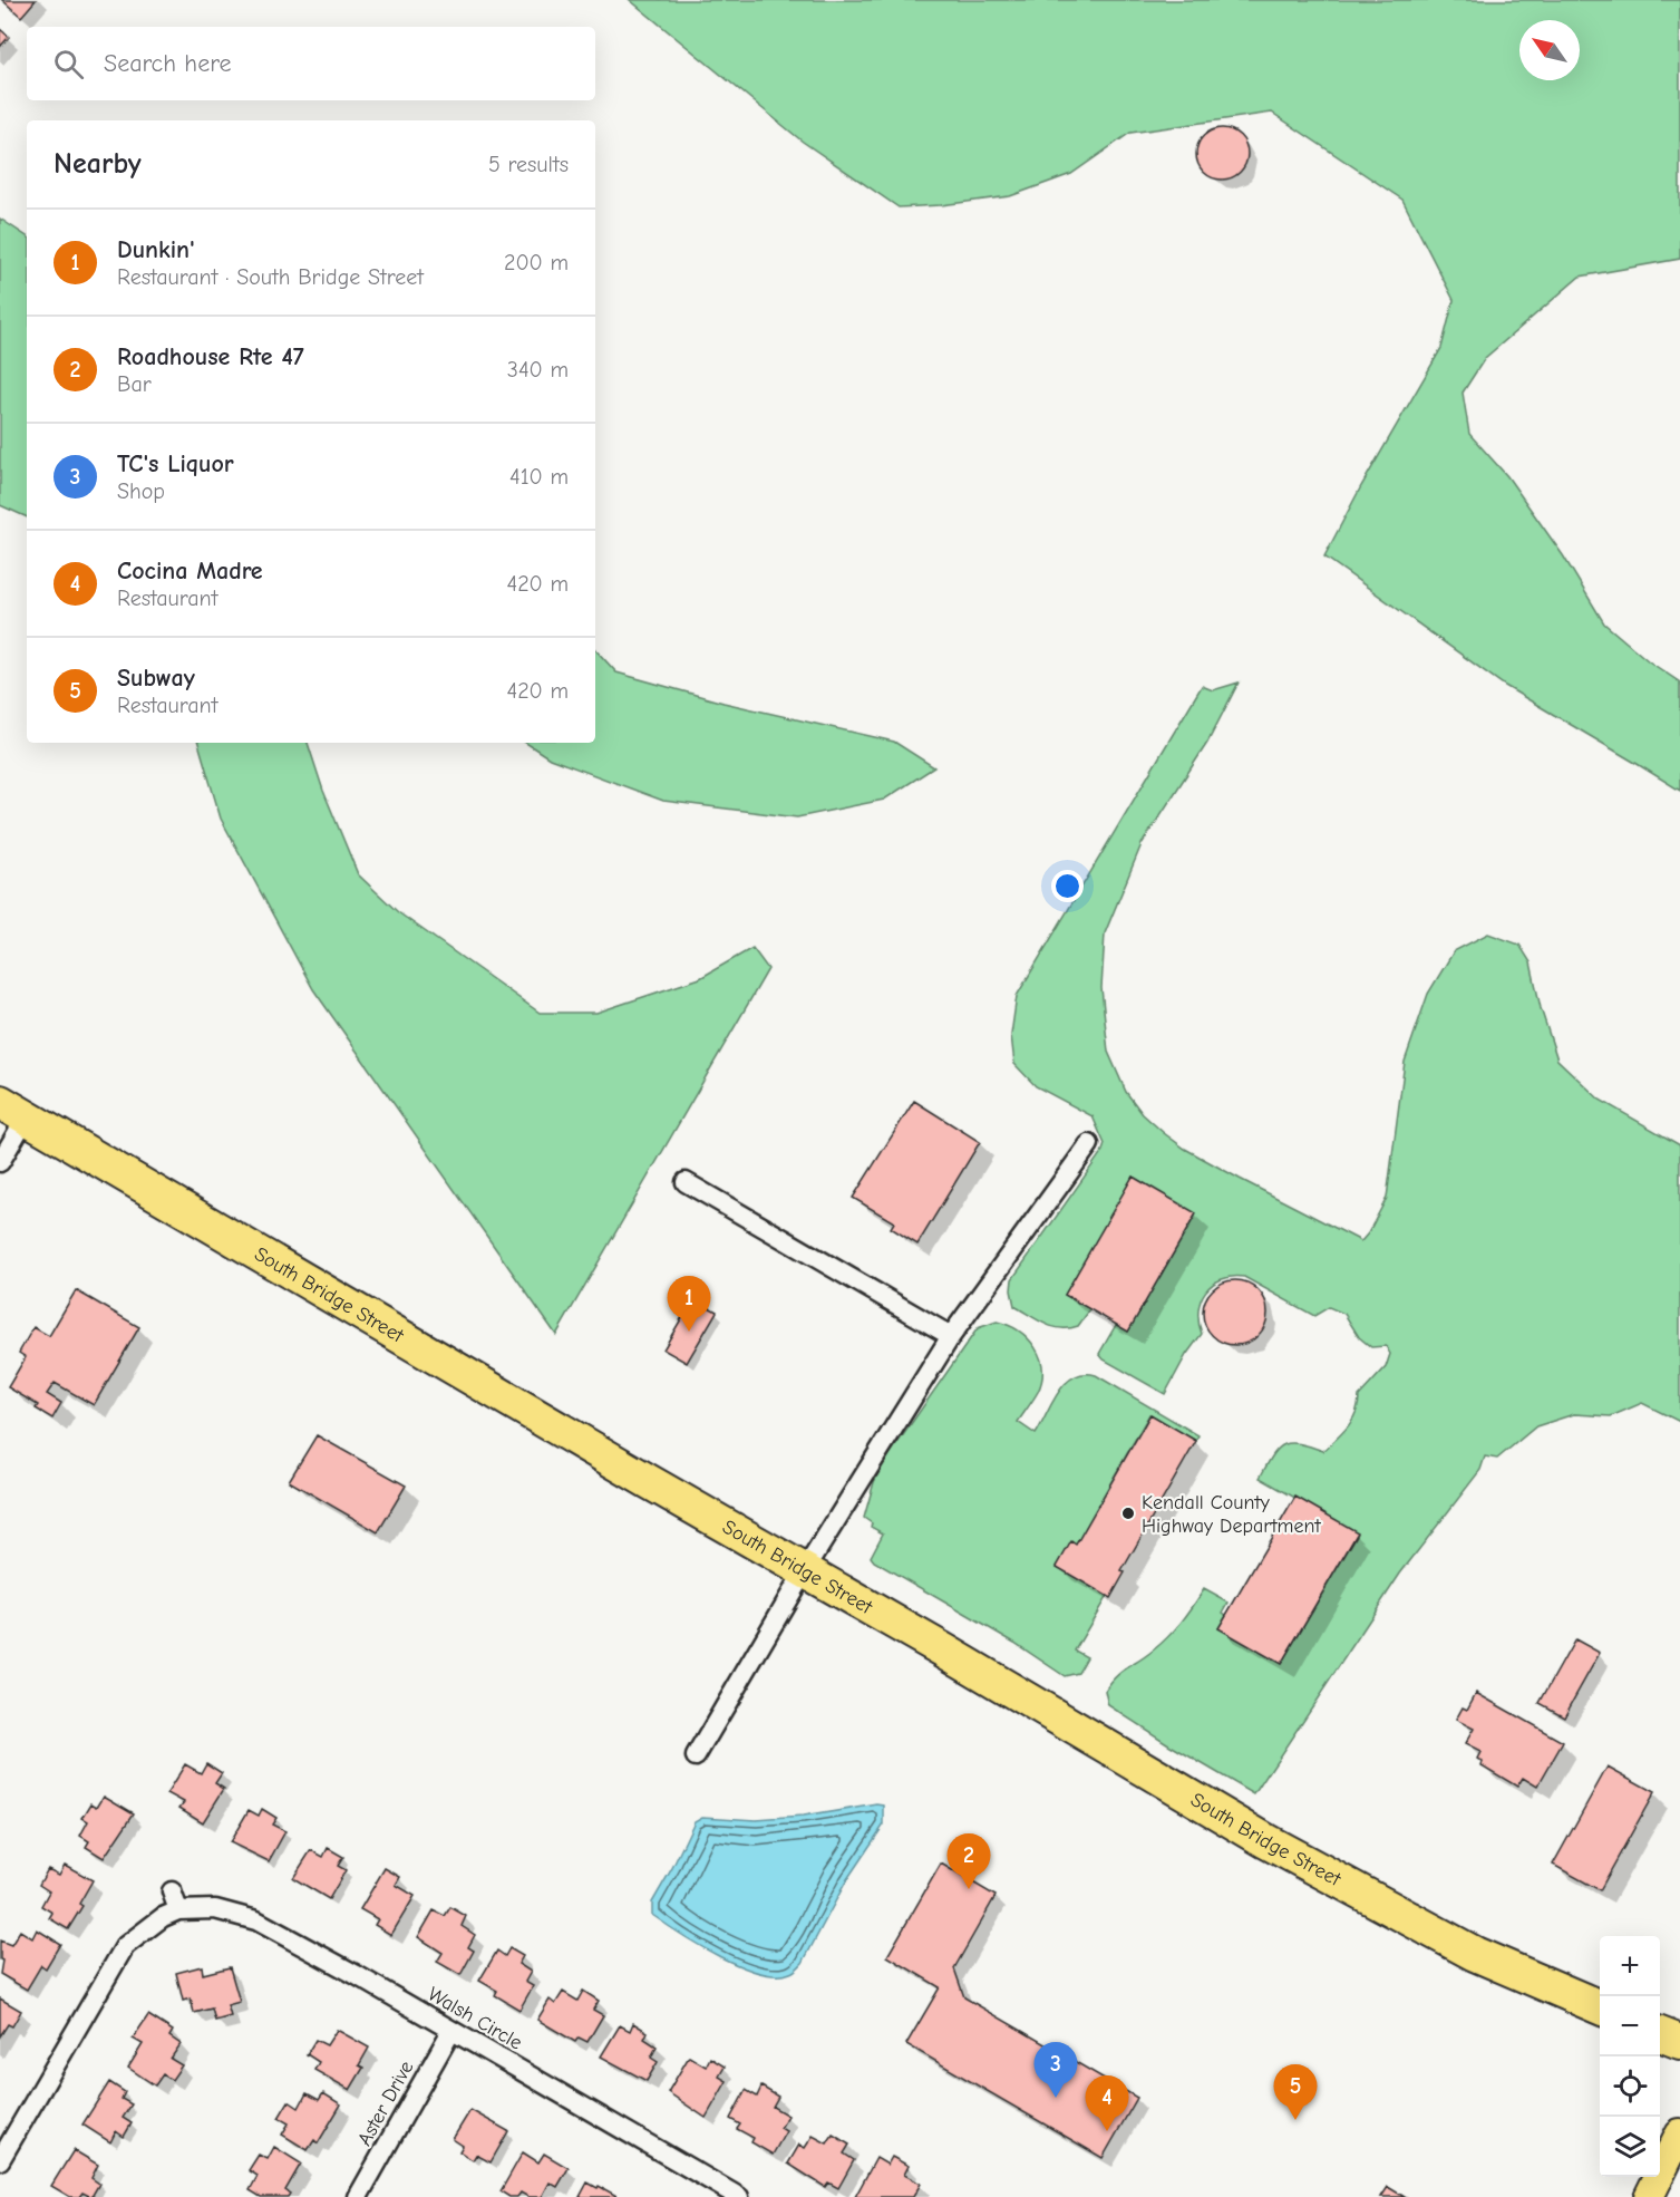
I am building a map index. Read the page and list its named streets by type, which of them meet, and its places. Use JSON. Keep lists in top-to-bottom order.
{
  "streets": {
    "highway": ["South Bridge Street"],
    "street": ["Walsh Circle", "Aster Drive"]
  },
  "crossings": [
    ["Walsh Circle", "Aster Drive"]
  ],
  "places": ["Kendall County Highway Department"],
  "north": "top left",
  "page": {
    "search": "Search here",
    "heading": ["Nearby", "5 results"],
    "list": [
      {
        "mark": "1",
        "name": "Dunkin'",
        "note": "Restaurant · South Bridge Street",
        "value": "200 m"
      },
      {
        "mark": "2",
        "name": "Roadhouse Rte 47",
        "note": "Bar",
        "value": "340 m"
      },
      {
        "mark": "3",
        "name": "TC's Liquor",
        "note": "Shop",
        "value": "410 m"
      },
      {
        "mark": "4",
        "name": "Cocina Madre",
        "note": "Restaurant",
        "value": "420 m"
      },
      {
        "mark": "5",
        "name": "Subway",
        "note": "Restaurant",
        "value": "420 m"
      }
    ],
    "pins": [
      "1",
      "2",
      "3",
      "5",
      "4"
    ],
    "map_buttons": ["+", "−"]
  }
}
